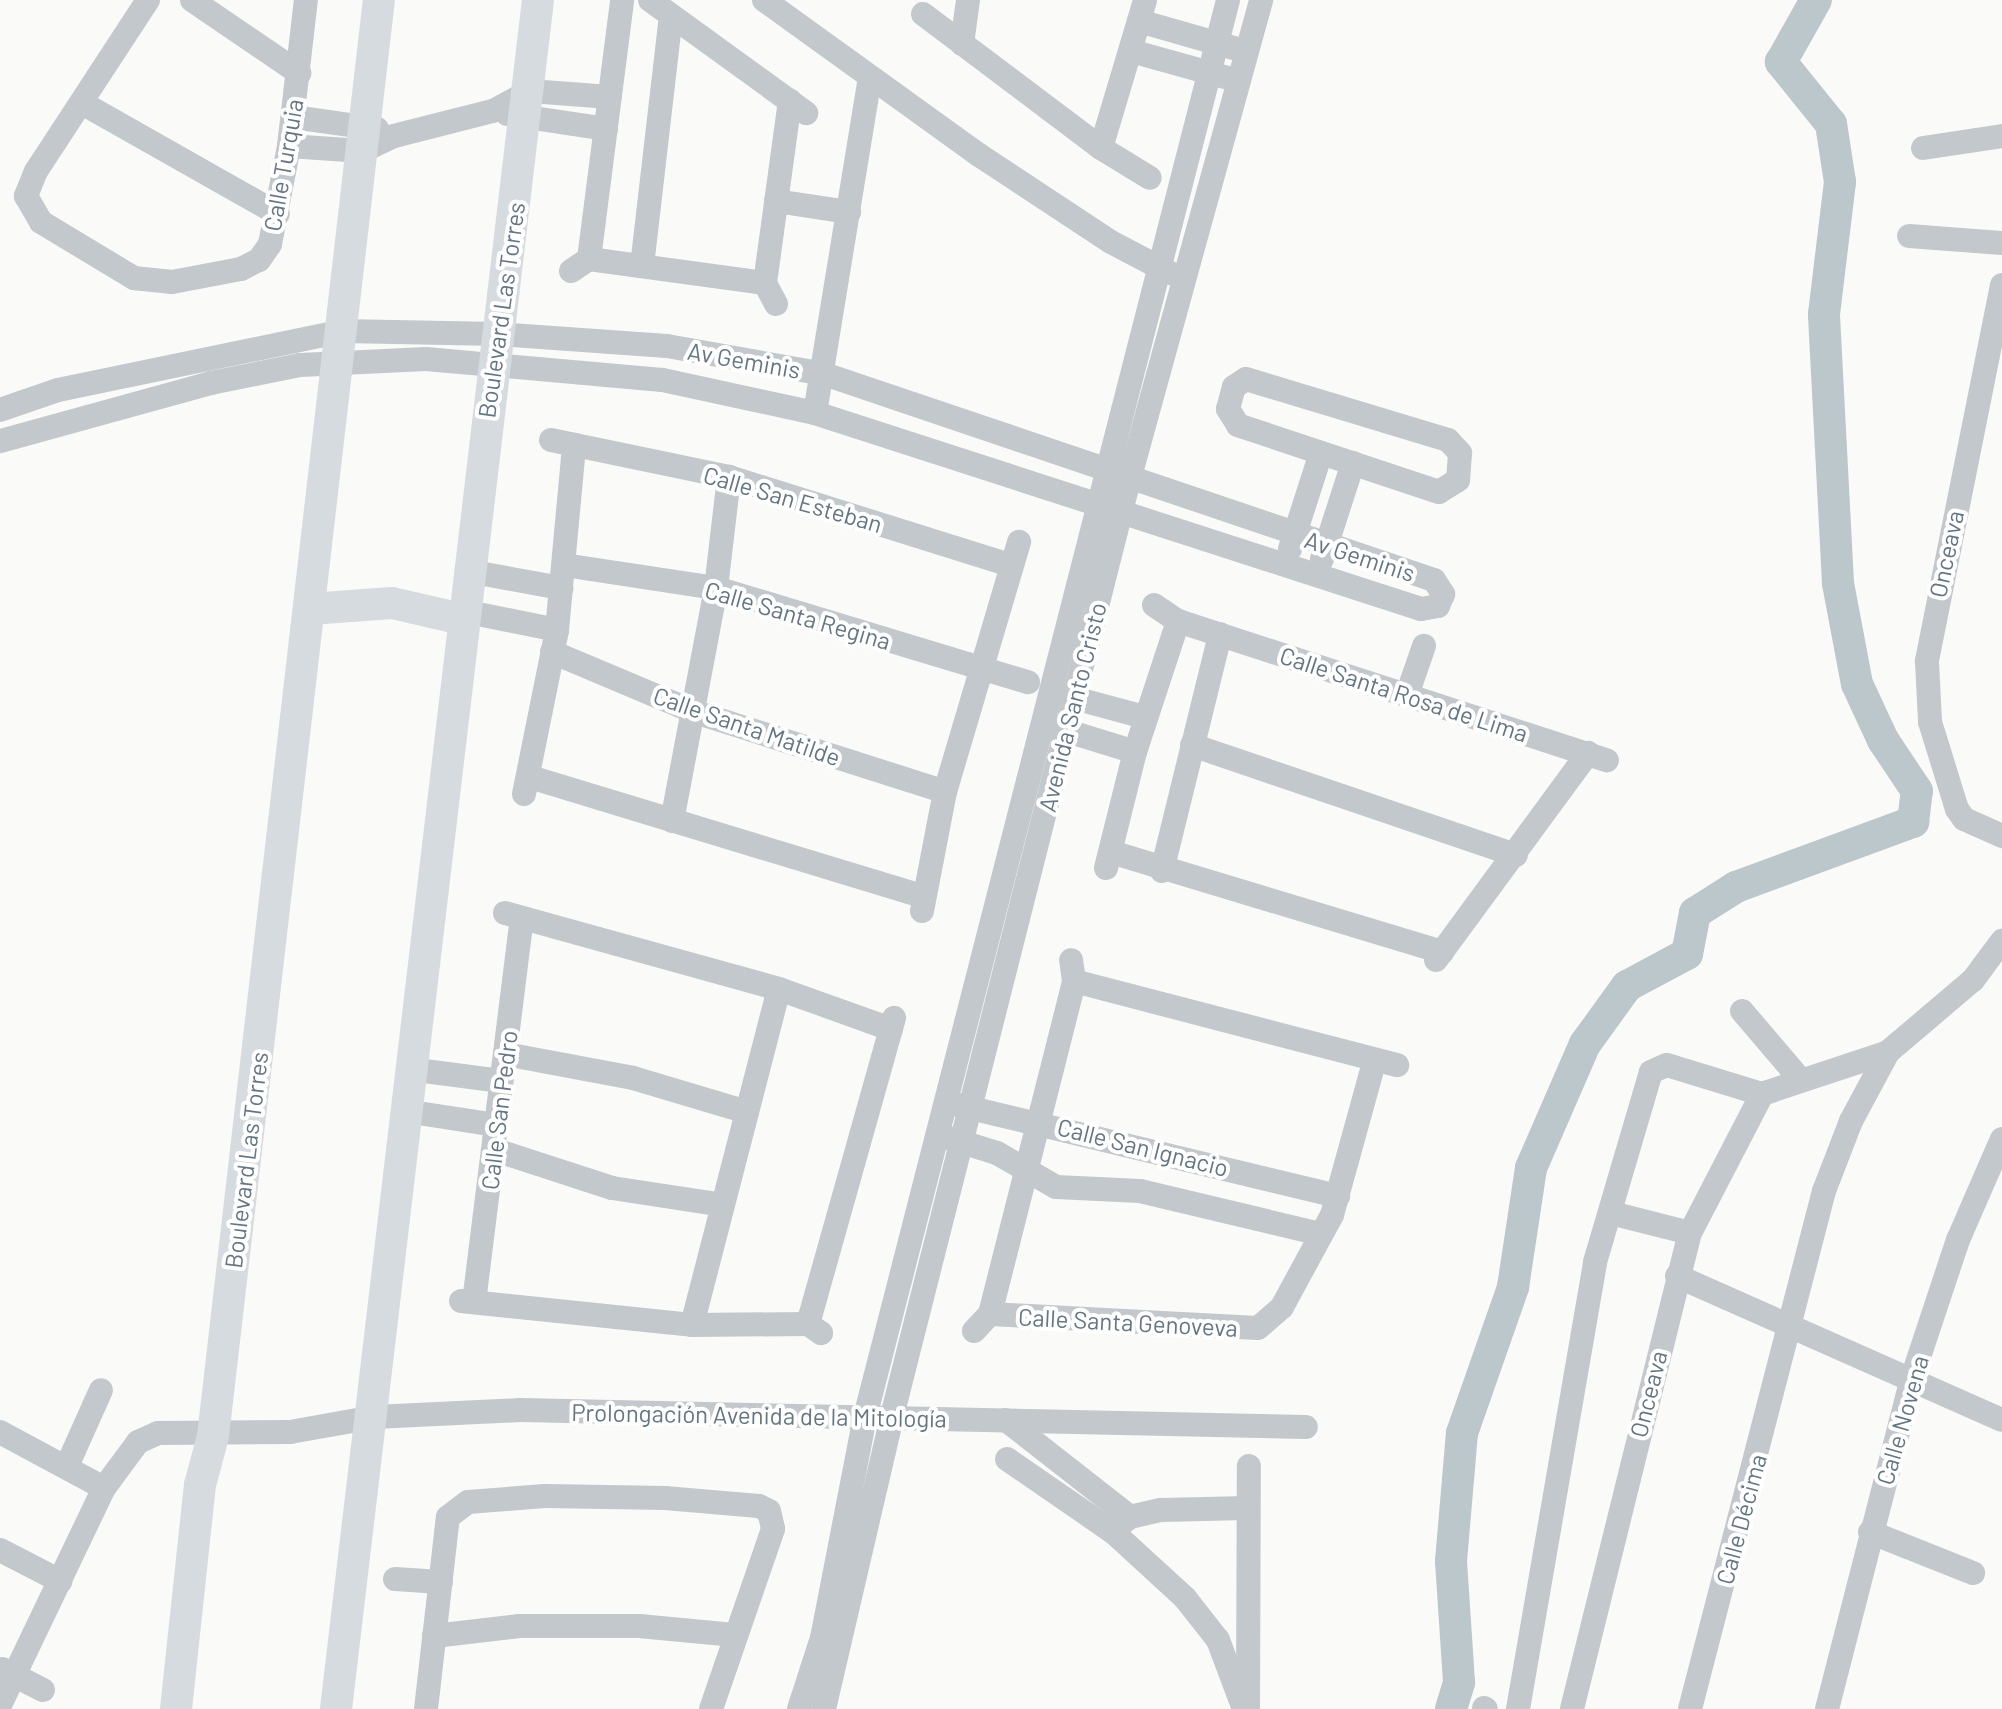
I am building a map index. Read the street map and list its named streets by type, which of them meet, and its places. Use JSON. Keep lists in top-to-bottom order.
{
  "streets": {
    "main road": ["Boulevard Las Torres"],
    "street": [
      "Calle Turquia",
      "Av Geminis",
      "Calle San Esteban",
      "Onceava",
      "Calle Santa Regina",
      "Calle Santa Rosa de Lima",
      "Avenida Santo Cristo",
      "Calle Santa Matilde",
      "Calle San Pedro",
      "Calle San Ignacio",
      "Calle Santa Genoveva",
      "Prolongación Avenida de la Mitología",
      "Calle Novena",
      "Calle Décima"
    ]
  },
  "crossings": [
    ["Boulevard Las Torres", "Av Geminis"],
    ["Boulevard Las Torres", "Calle Santa Regina"],
    ["Boulevard Las Torres", "Calle Santa Matilde"],
    ["Boulevard Las Torres", "Prolongación Avenida de la Mitología"],
    ["Av Geminis", "Avenida Santo Cristo"],
    ["Calle San Esteban", "Calle Santa Regina"],
    ["Calle San Esteban", "Calle Santa Matilde"],
    ["Avenida Santo Cristo", "Calle San Ignacio"],
    ["Avenida Santo Cristo", "Prolongación Avenida de la Mitología"],
    ["Calle San Ignacio", "Calle Santa Genoveva"]
  ]
}
